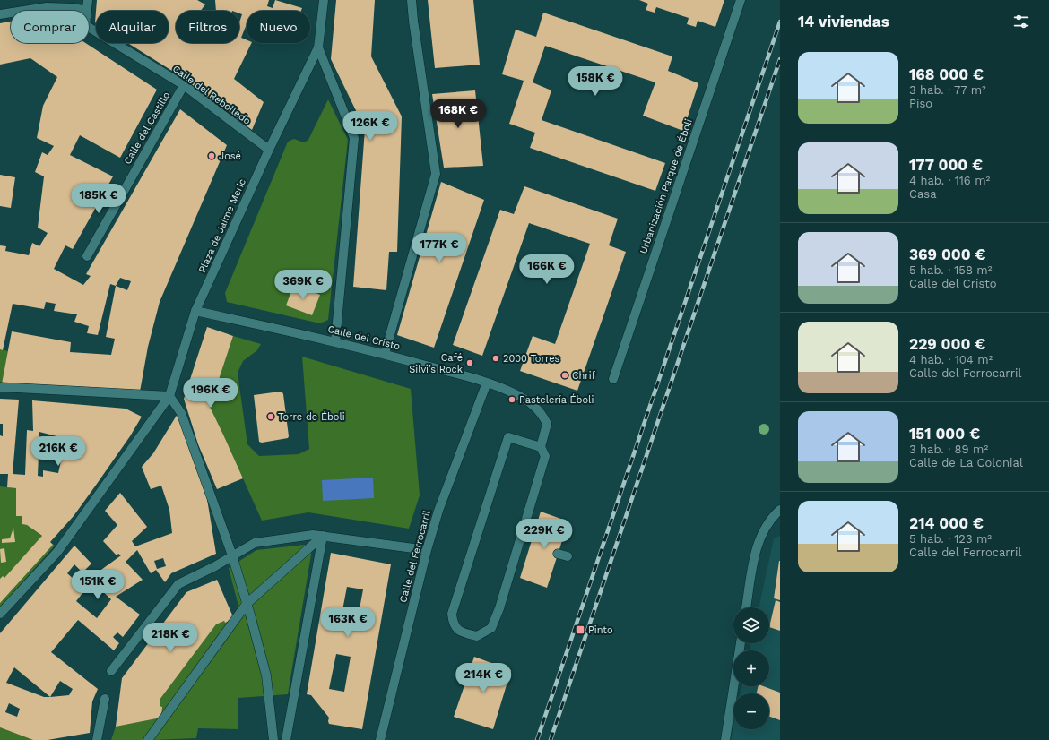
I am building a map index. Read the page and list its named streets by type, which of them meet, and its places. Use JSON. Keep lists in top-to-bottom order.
{
  "streets": {
    "street": [
      "Calle del Rebolledo",
      "Calle del Castillo",
      "Urbanización Parque de Éboli",
      "Plaza de Jaime Meric",
      "Calle del Cristo",
      "Calle del Ferrocarril"
    ]
  },
  "crossings": [
    ["Calle del Rebolledo", "Calle del Castillo"],
    ["Calle del Rebolledo", "Plaza de Jaime Meric"],
    ["Plaza de Jaime Meric", "Calle del Cristo"],
    ["Calle del Cristo", "Calle del Ferrocarril"]
  ],
  "places": {
    "other": [
      "José",
      "2000 Torres",
      "Café Silvi’s Rock",
      "Chrif",
      "Pastelería Éboli",
      "Torre de Éboli"
    ],
    "transit": ["Pinto"]
  },
  "page": {
    "heading": "14 viviendas",
    "chip": [
      "Comprar",
      "Alquilar",
      "Filtros",
      "Nuevo"
    ],
    "list": [
      {
        "name": "168 000 €",
        "note": "3 hab. · 77 m² · Piso"
      },
      {
        "name": "177 000 €",
        "note": "4 hab. · 116 m² · Casa"
      },
      {
        "name": "369 000 €",
        "note": "5 hab. · 158 m² · Calle del Cristo"
      },
      {
        "name": "229 000 €",
        "note": "4 hab. · 104 m² · Calle del Ferrocarril"
      },
      {
        "name": "151 000 €",
        "note": "3 hab. · 89 m² · Calle de La Colonial"
      },
      {
        "name": "214 000 €",
        "note": "5 hab. · 123 m² · Calle del Ferrocarril"
      }
    ],
    "price": [
      "158K €",
      "168K €",
      "126K €",
      "185K €",
      "177K €",
      "166K €",
      "369K €",
      "196K €",
      "216K €",
      "229K €",
      "151K €",
      "163K €",
      "218K €",
      "214K €"
    ],
    "map_buttons": ["+", "−"]
  }
}
